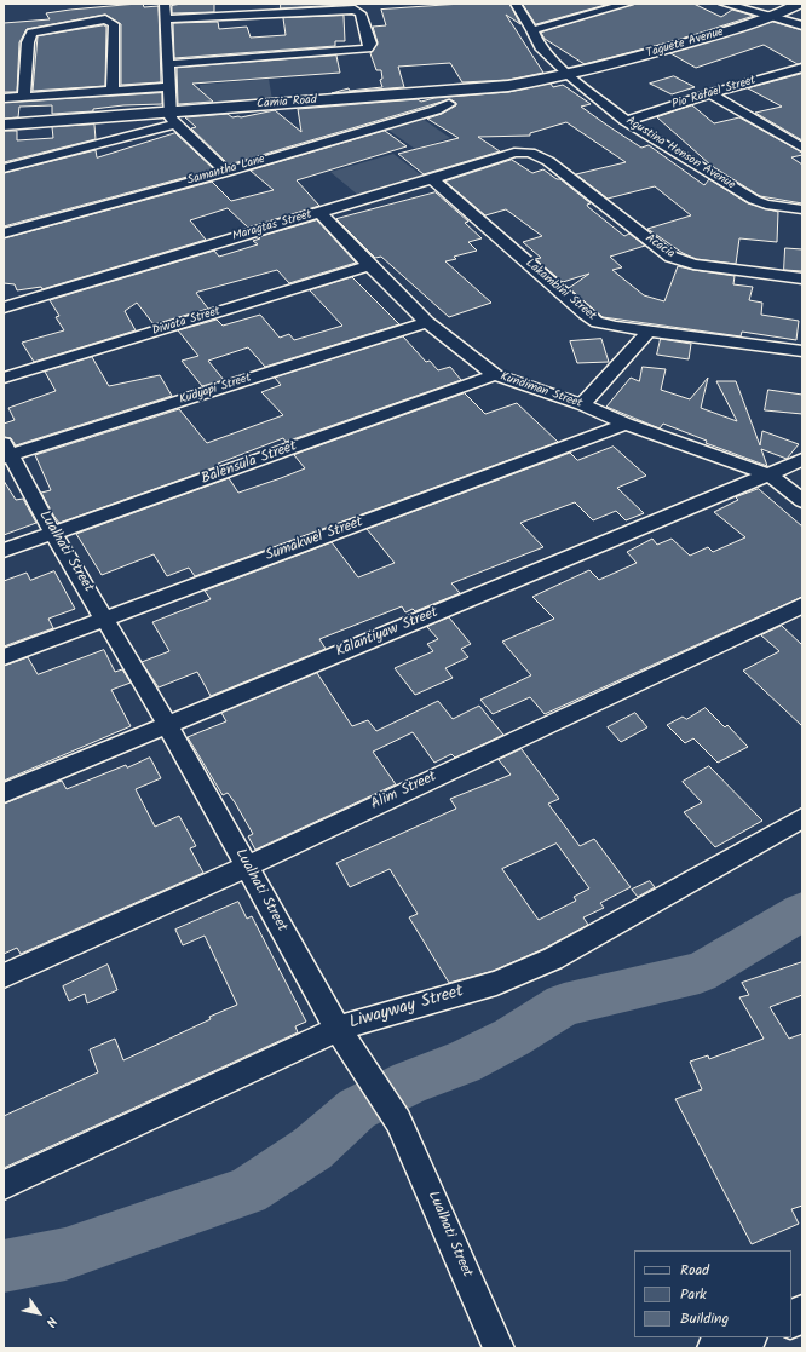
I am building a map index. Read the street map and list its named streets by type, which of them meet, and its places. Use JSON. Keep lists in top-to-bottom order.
{
  "streets": {
    "street": [
      "Taguete Avenue",
      "Pio Rafael Street",
      "Camia Road",
      "Agustina Henson Avenue",
      "Samantha Lane",
      "Maragtas Street",
      "Acacia",
      "Lakambini Street",
      "Diwata Street",
      "Kudyapi Street",
      "Kundiman Street",
      "Balensula Street",
      "Sumakwel Street",
      "Lualhati Street",
      "Kalantiyaw Street",
      "Alim Street",
      "Liwayway Street"
    ]
  },
  "crossings": [
    ["Taguete Avenue", "Camia Road"],
    ["Taguete Avenue", "Agustina Henson Avenue"],
    ["Pio Rafael Street", "Agustina Henson Avenue"],
    ["Camia Road", "Agustina Henson Avenue"],
    ["Maragtas Street", "Acacia"],
    ["Maragtas Street", "Lakambini Street"],
    ["Maragtas Street", "Kundiman Street"],
    ["Diwata Street", "Kundiman Street"],
    ["Kudyapi Street", "Kundiman Street"],
    ["Kudyapi Street", "Lualhati Street"],
    ["Kundiman Street", "Balensula Street"],
    ["Kundiman Street", "Sumakwel Street"],
    ["Kundiman Street", "Kalantiyaw Street"],
    ["Balensula Street", "Lualhati Street"],
    ["Sumakwel Street", "Lualhati Street"],
    ["Lualhati Street", "Kalantiyaw Street"],
    ["Lualhati Street", "Alim Street"],
    ["Lualhati Street", "Liwayway Street"]
  ],
  "legend": ["Road", "Park", "Building"],
  "north": "bottom right"
}
